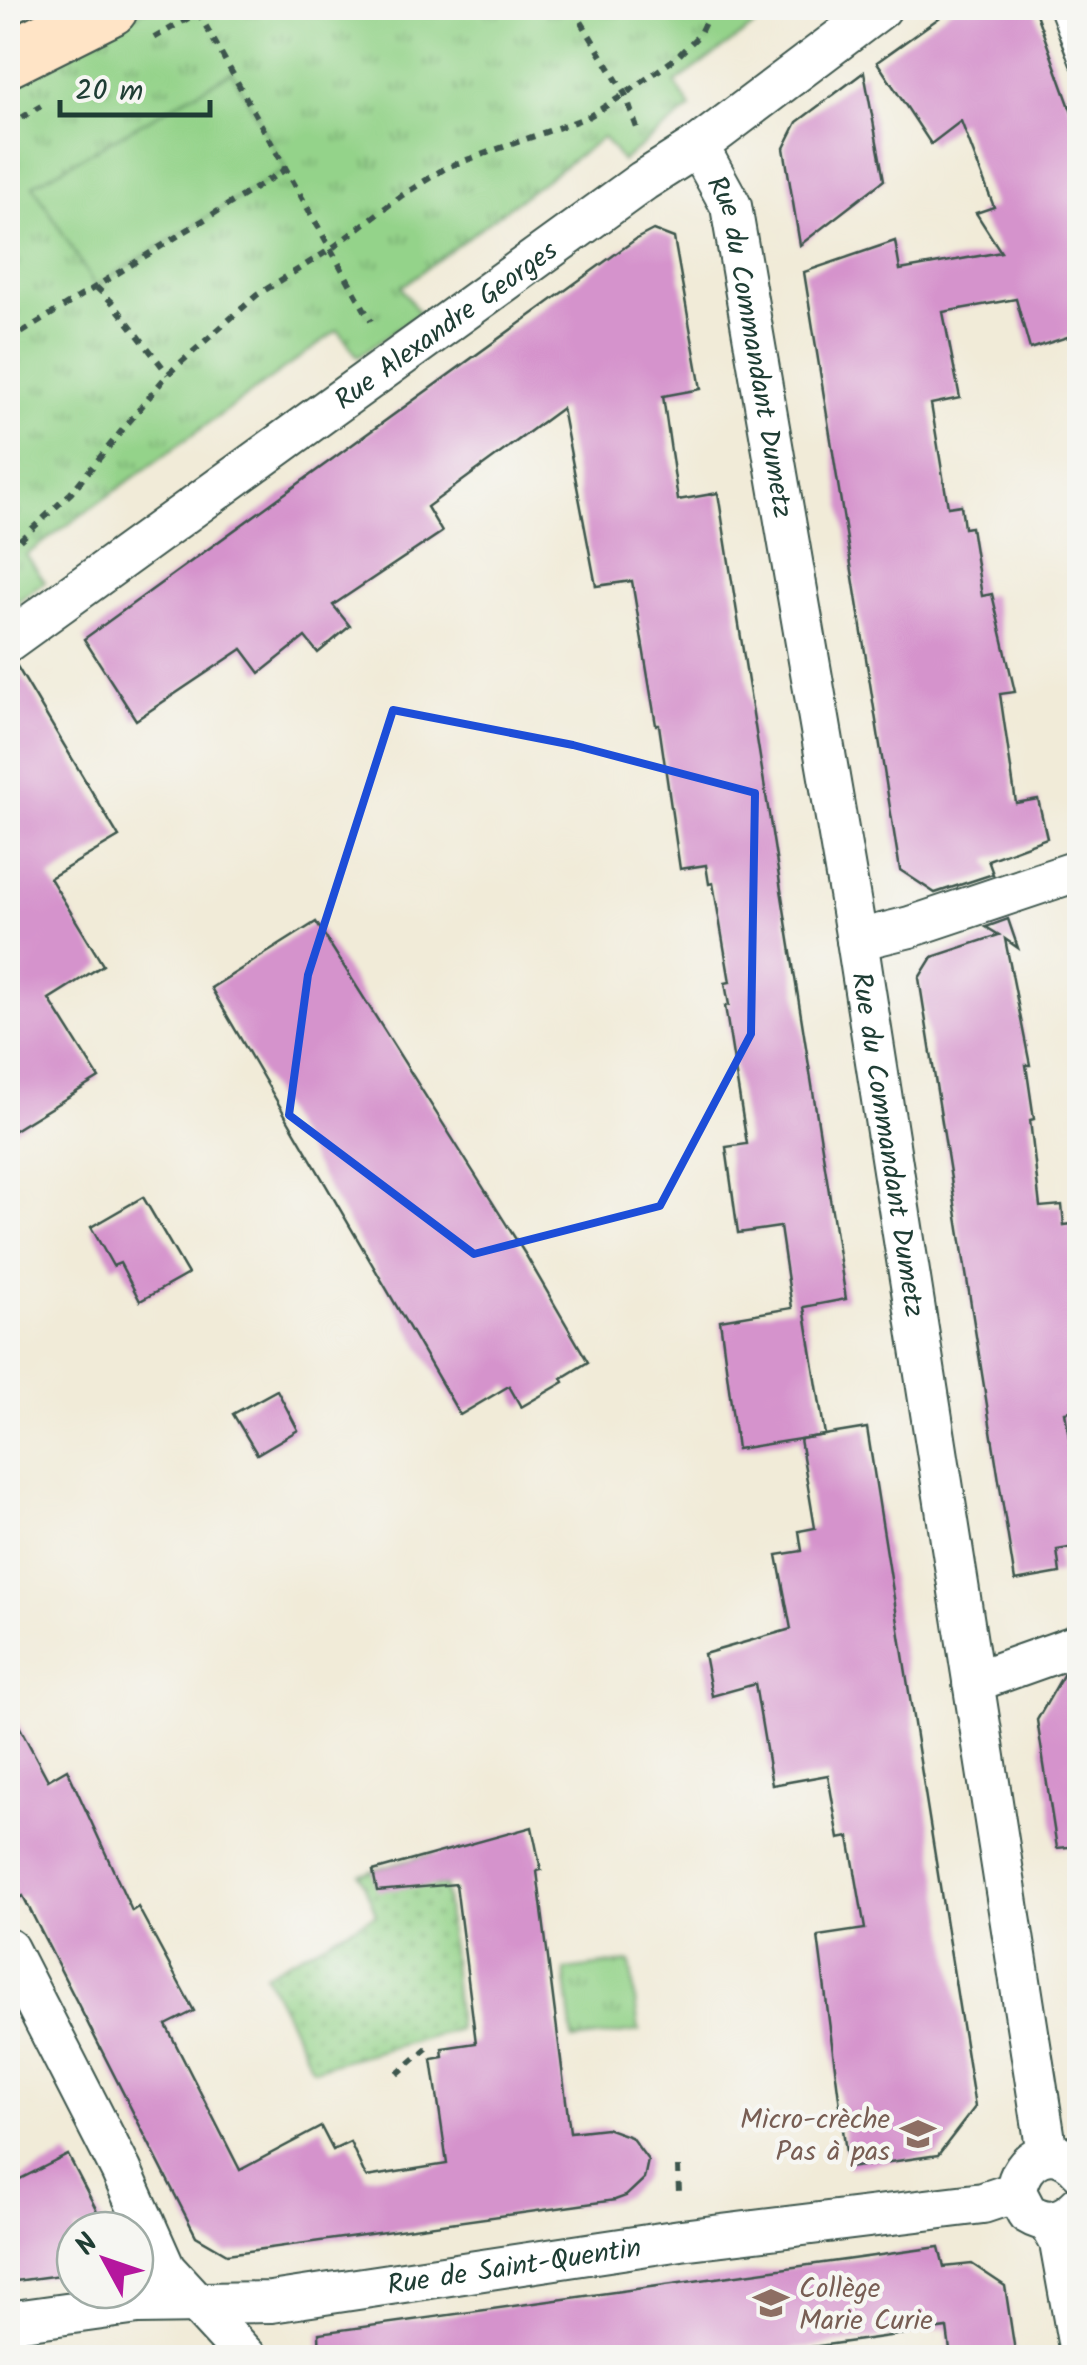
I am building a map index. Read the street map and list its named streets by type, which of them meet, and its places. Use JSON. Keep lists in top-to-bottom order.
{
  "streets": {
    "street": ["Rue Alexandre Georges", "Rue du Commandant Dumetz", "Rue de Saint-Quentin"]
  },
  "crossings": [
    ["Rue Alexandre Georges", "Rue du Commandant Dumetz"]
  ],
  "places": {
    "school or university": ["Micro-crèche Pas à pas", "Collège Marie Curie"]
  },
  "scale_bar": "20 m",
  "north": "top left"
}
